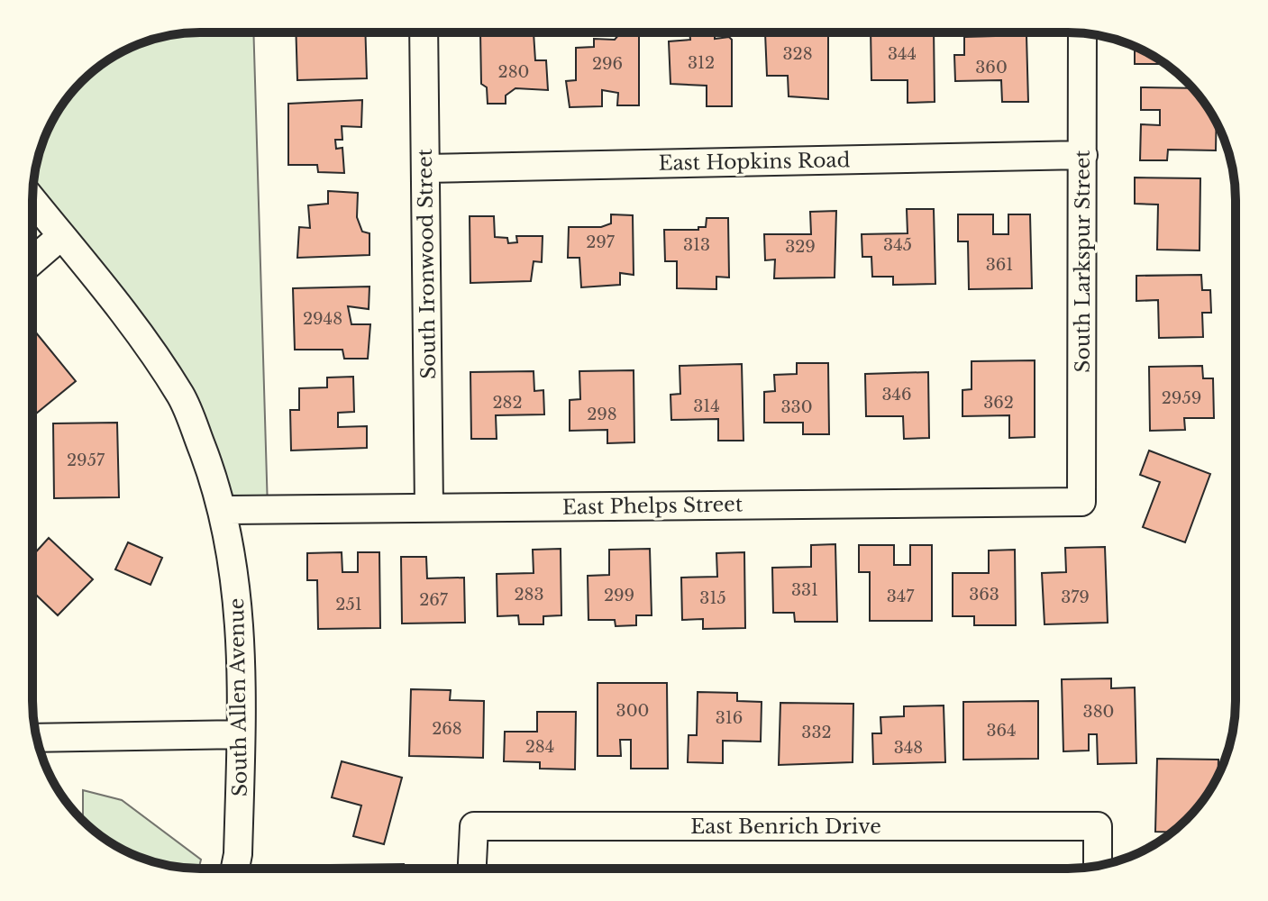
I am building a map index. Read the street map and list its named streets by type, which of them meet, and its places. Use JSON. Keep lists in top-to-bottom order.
{
  "streets": {
    "street": [
      "East Hopkins Road",
      "South Larkspur Street",
      "South Ironwood Street",
      "East Phelps Street",
      "South Allen Avenue",
      "East Benrich Drive"
    ]
  },
  "crossings": [
    ["East Hopkins Road", "South Larkspur Street"],
    ["East Hopkins Road", "South Ironwood Street"],
    ["South Larkspur Street", "East Phelps Street"],
    ["South Ironwood Street", "East Phelps Street"],
    ["East Phelps Street", "South Allen Avenue"]
  ],
  "house_numbers": [
    "328",
    "344",
    "312",
    "296",
    "360",
    "280",
    "297",
    "313",
    "345",
    "329",
    "361",
    "2948",
    "346",
    "2959",
    "282",
    "362",
    "314",
    "330",
    "298",
    "2957",
    "331",
    "283",
    "363",
    "299",
    "347",
    "379",
    "315",
    "267",
    "251",
    "300",
    "380",
    "316",
    "268",
    "364",
    "332",
    "284",
    "348"
  ]
}
